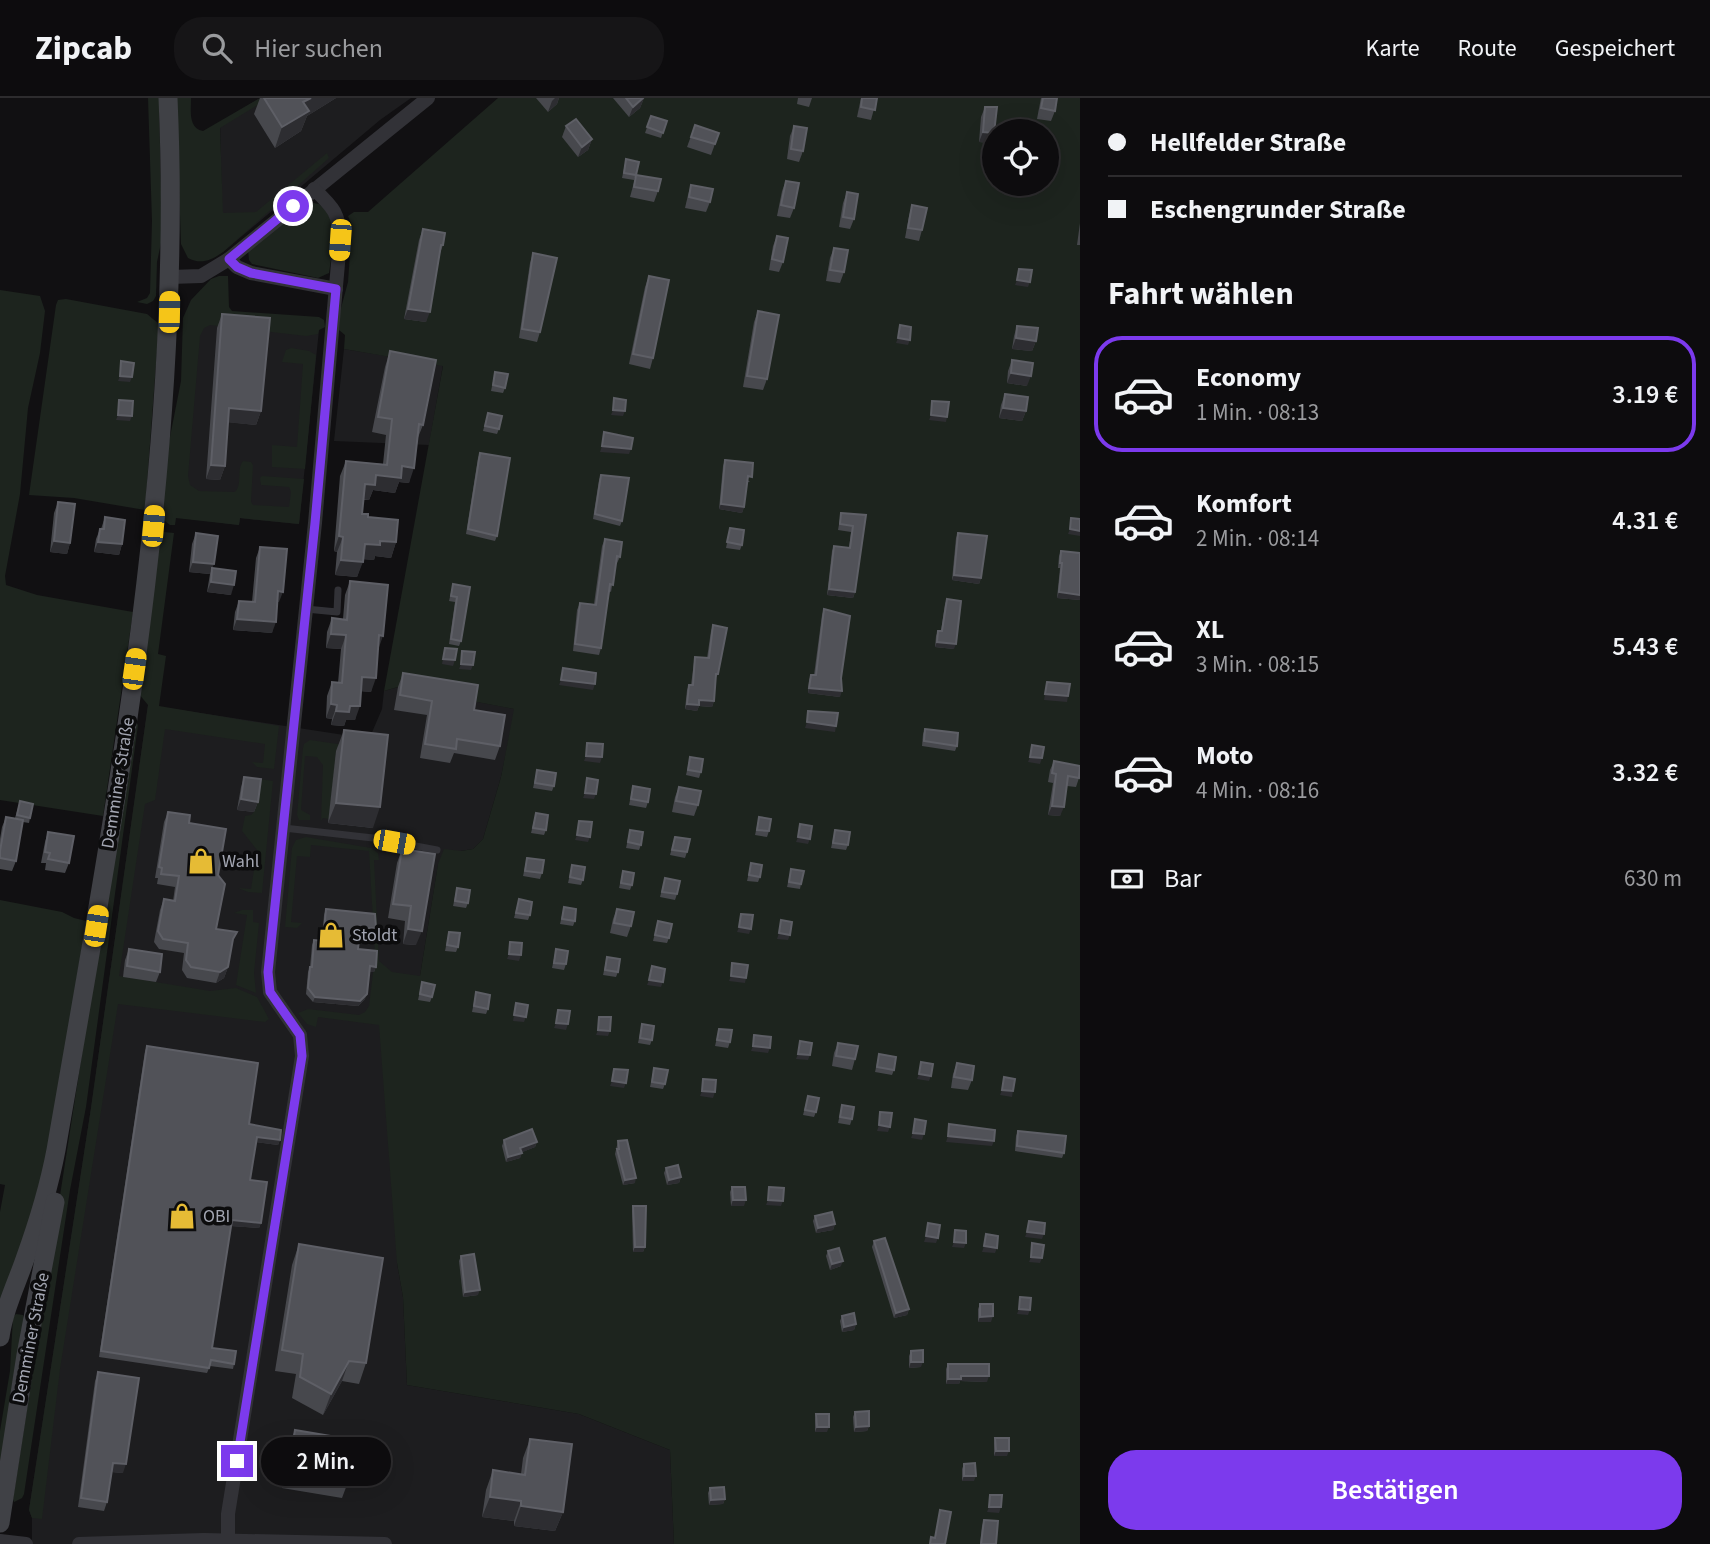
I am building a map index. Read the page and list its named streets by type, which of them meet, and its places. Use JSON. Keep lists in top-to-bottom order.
{
  "streets": {
    "main road": ["Demminer Straße"]
  },
  "places": {
    "shop": ["Wahl", "Stoldt", "OBI"]
  },
  "page": {
    "header": "Zipcab",
    "search": "Hier suchen",
    "nav": ["Karte", "Route", "Gespeichert"],
    "banner": ["Hellfelder Straße", "Eschengrunder Straße"],
    "heading": "Fahrt wählen",
    "list": [
      {
        "name": "Economy",
        "note": "1 Min. · 08:13",
        "value": "3.19 €"
      },
      {
        "name": "Komfort",
        "note": "2 Min. · 08:14",
        "value": "4.31 €"
      },
      {
        "name": "XL",
        "note": "3 Min. · 08:15",
        "value": "5.43 €"
      },
      {
        "name": "Moto",
        "note": "4 Min. · 08:16",
        "value": "3.32 €"
      }
    ],
    "pay": ["Bar", "630 m"],
    "buttons": "Bestätigen",
    "bubble": "2 Min."
  }
}
